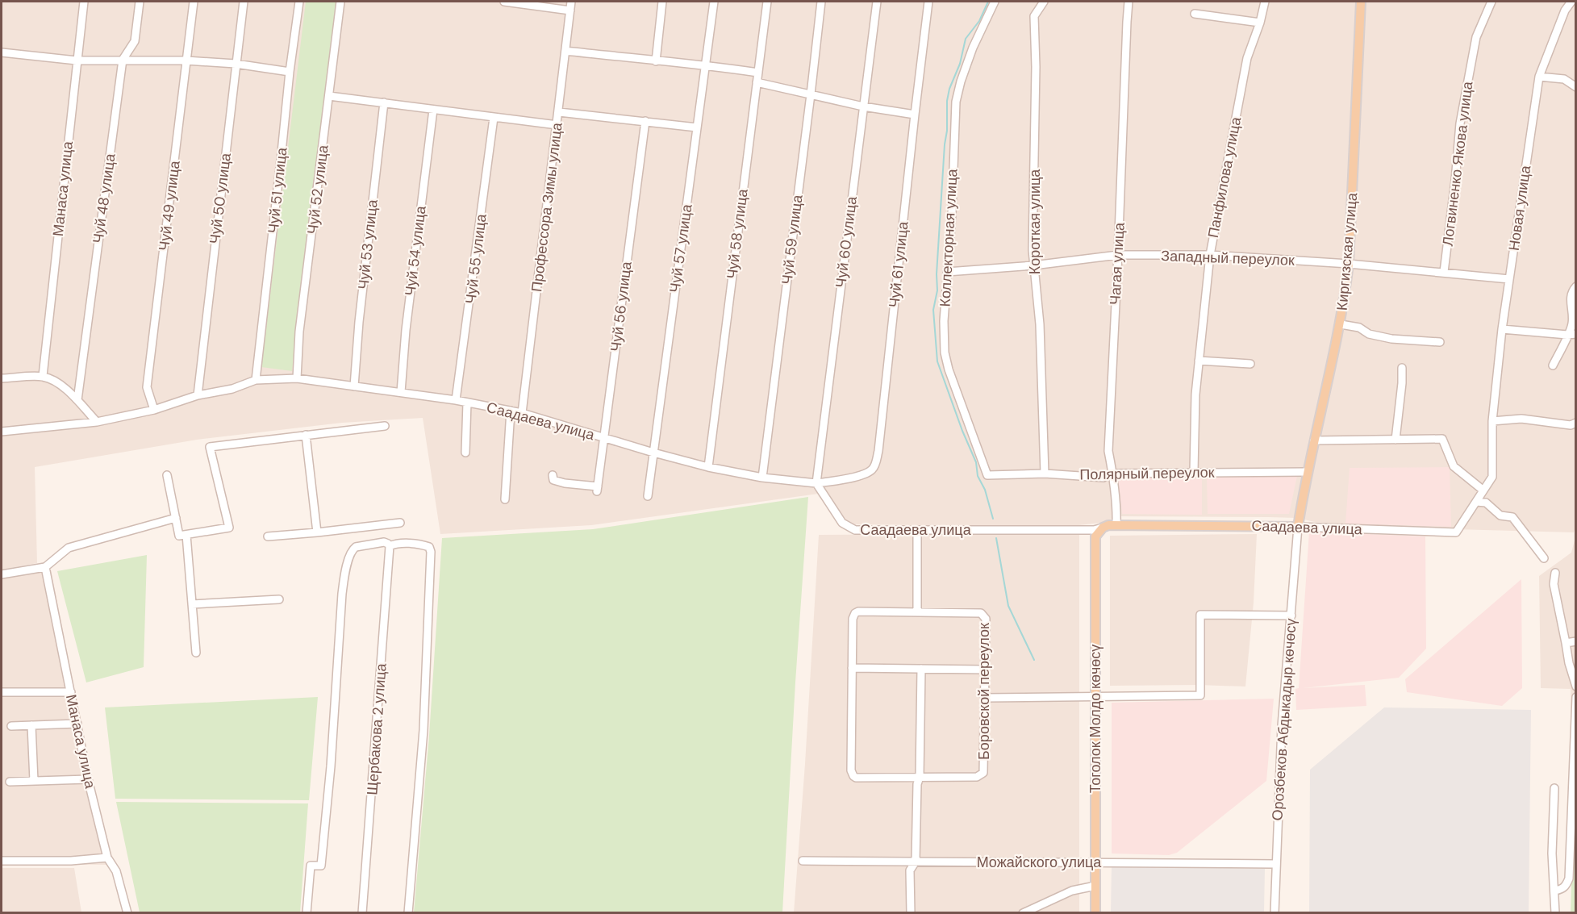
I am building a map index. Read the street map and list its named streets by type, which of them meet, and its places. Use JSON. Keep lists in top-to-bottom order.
{
  "streets": {
    "main road": ["Киргизская улица", "Саадаева улица", "Тоголок Молдо көчөсү"],
    "street": [
      "Логвиненко Якова улица",
      "Панфилова улица",
      "Манаса улица",
      "Чуй 52 улица",
      "Чуй 51 улица",
      "Чуй 48 улица",
      "Чуй 50 улица",
      "Чуй 49 улица",
      "Профессора Зимы улица",
      "Новая улица",
      "Короткая улица",
      "Чуй 58 улица",
      "Коллекторная улица",
      "Чуй 59 улица",
      "Чуй 60 улица",
      "Чуй 53 улица",
      "Чуй 57 улица",
      "Чуй 54 улица",
      "Западный переулок",
      "Чуй 55 улица",
      "Чагая улица",
      "Чуй 61 улица",
      "Чуй 56 улица",
      "Полярный переулок",
      "Боровской переулок",
      "Орозбеков Абдыкадыр көчөсү",
      "Щербакова 2 улица",
      "Можайского улица"
    ]
  },
  "crossings": [
    ["Логвиненко Якова улица", "Западный переулок"],
    ["Панфилова улица", "Западный переулок"],
    ["Панфилова улица", "Полярный переулок"],
    ["Чуй 52 улица", "Саадаева улица"],
    ["Чуй 51 улица", "Саадаева улица"],
    ["Чуй 50 улица", "Саадаева улица"],
    ["Чуй 49 улица", "Саадаева улица"],
    ["Профессора Зимы улица", "Саадаева улица"],
    ["Новая улица", "Западный переулок"],
    ["Новая улица", "Саадаева улица"],
    ["Короткая улица", "Западный переулок"],
    ["Короткая улица", "Полярный переулок"],
    ["Чуй 58 улица", "Саадаева улица"],
    ["Коллекторная улица", "Западный переулок"],
    ["Коллекторная улица", "Полярный переулок"],
    ["Чуй 59 улица", "Саадаева улица"],
    ["Чуй 60 улица", "Чуй 61 улица"],
    ["Чуй 60 улица", "Саадаева улица"],
    ["Чуй 53 улица", "Саадаева улица"],
    ["Чуй 57 улица", "Саадаева улица"],
    ["Чуй 54 улица", "Саадаева улица"],
    ["Киргизская улица", "Западный переулок"],
    ["Киргизская улица", "Саадаева улица"],
    ["Киргизская улица", "Полярный переулок"],
    ["Киргизская улица", "Орозбеков Абдыкадыр көчөсү"],
    ["Западный переулок", "Чагая улица"],
    ["Чуй 55 улица", "Саадаева улица"],
    ["Чагая улица", "Саадаева улица"],
    ["Чагая улица", "Полярный переулок"],
    ["Чуй 61 улица", "Саадаева улица"],
    ["Чуй 56 улица", "Саадаева улица"],
    ["Саадаева улица", "Тоголок Молдо көчөсү"],
    ["Саадаева улица", "Орозбеков Абдыкадыр көчөсү"],
    ["Тоголок Молдо көчөсү", "Можайского улица"],
    ["Орозбеков Абдыкадыр көчөсү", "Можайского улица"]
  ]
}
